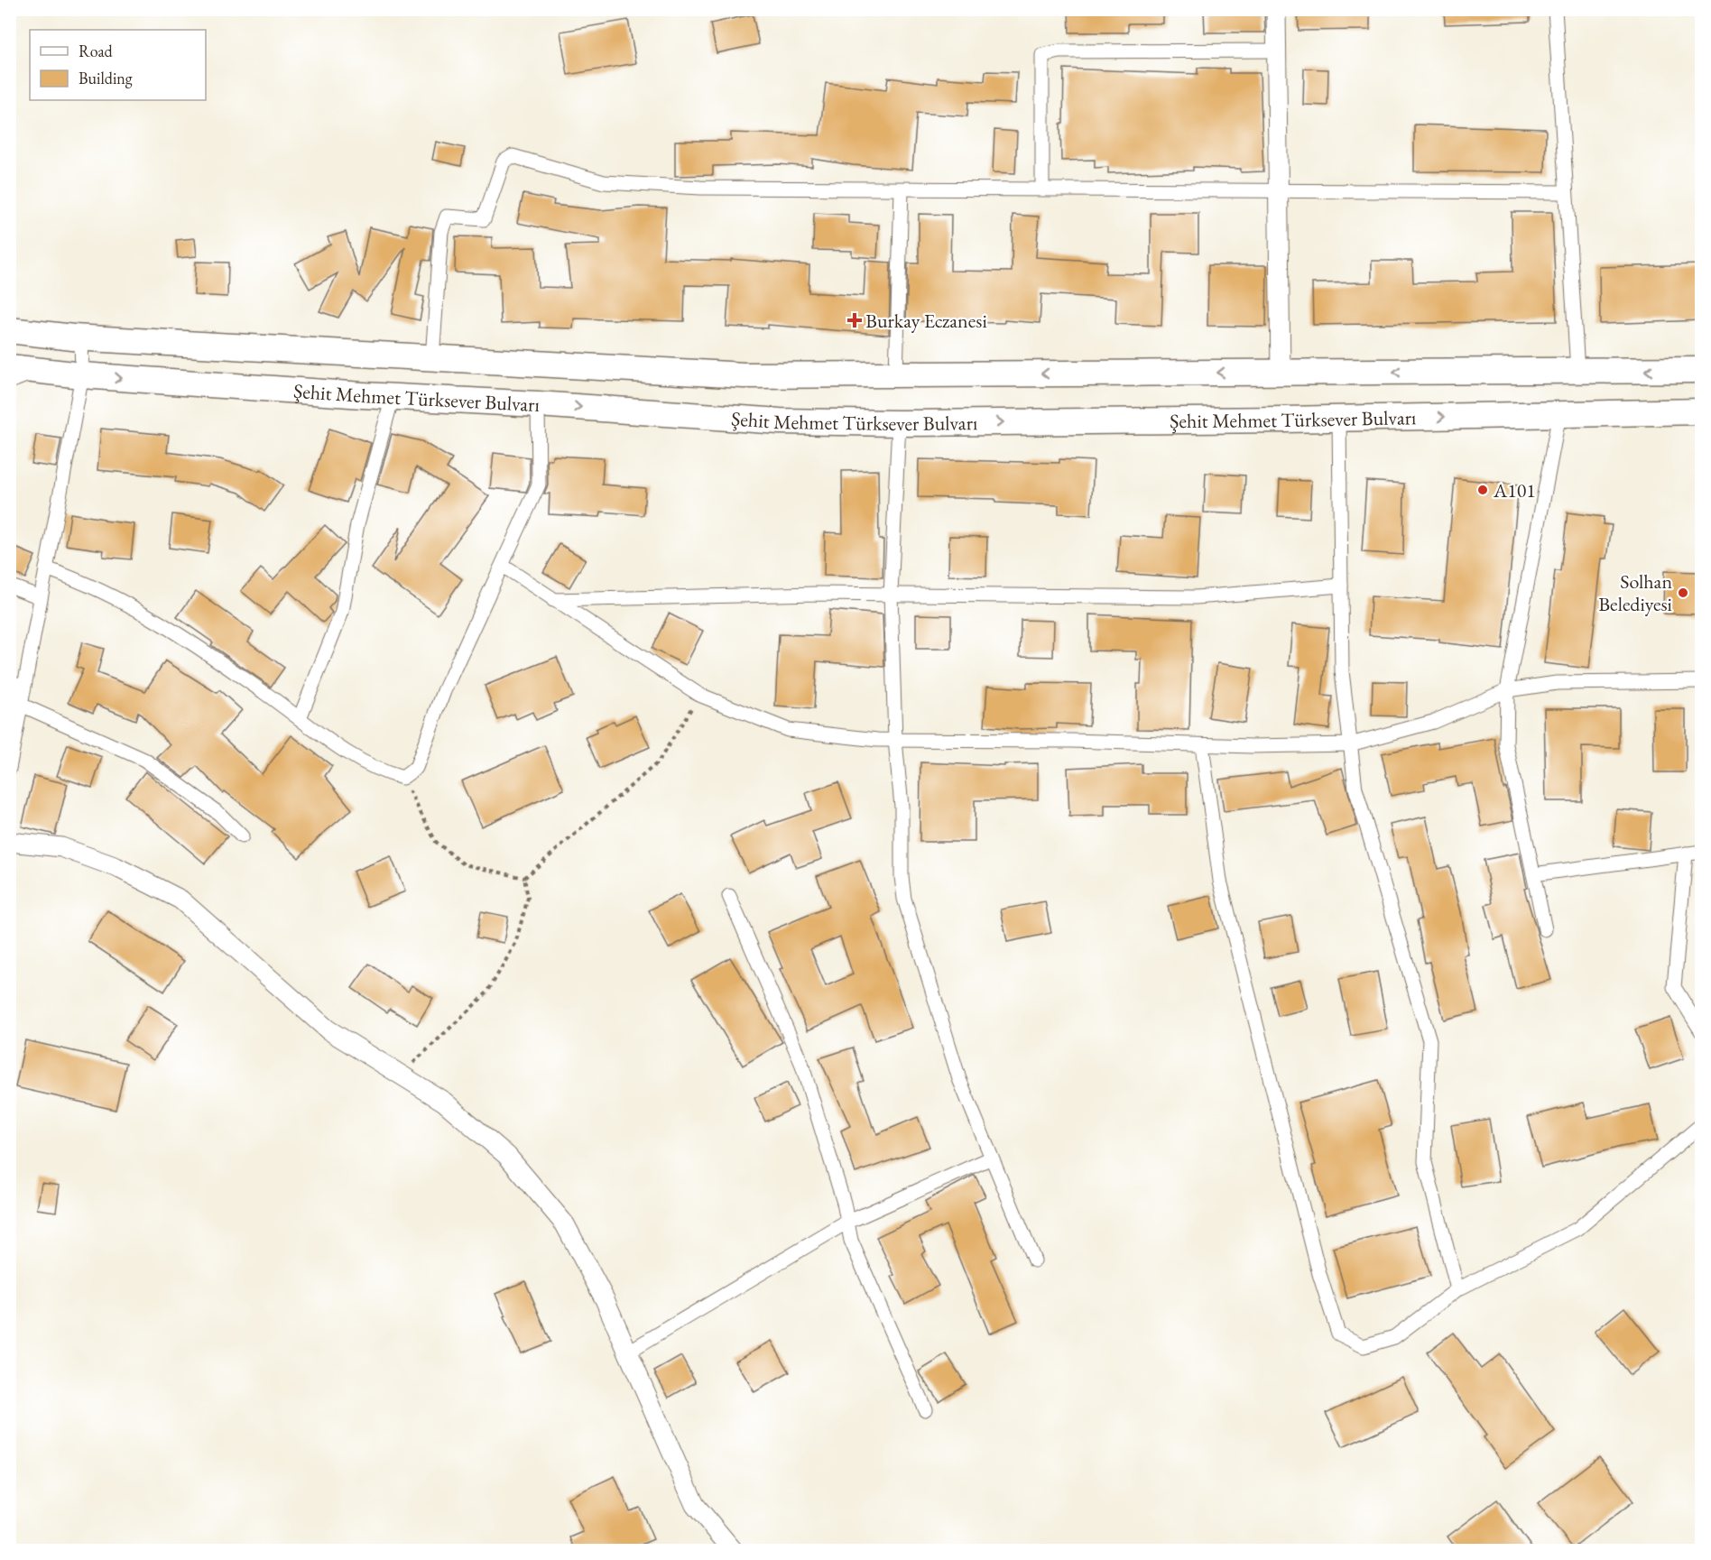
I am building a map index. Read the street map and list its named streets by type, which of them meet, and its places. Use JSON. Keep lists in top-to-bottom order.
{
  "streets": {
    "highway": ["Şehit Mehmet Türksever Bulvarı"]
  },
  "places": {
    "health": ["Burkay Eczanesi"],
    "other": ["A101", "Solhan Belediyesi"]
  },
  "legend": ["Road", "Building"]
}
